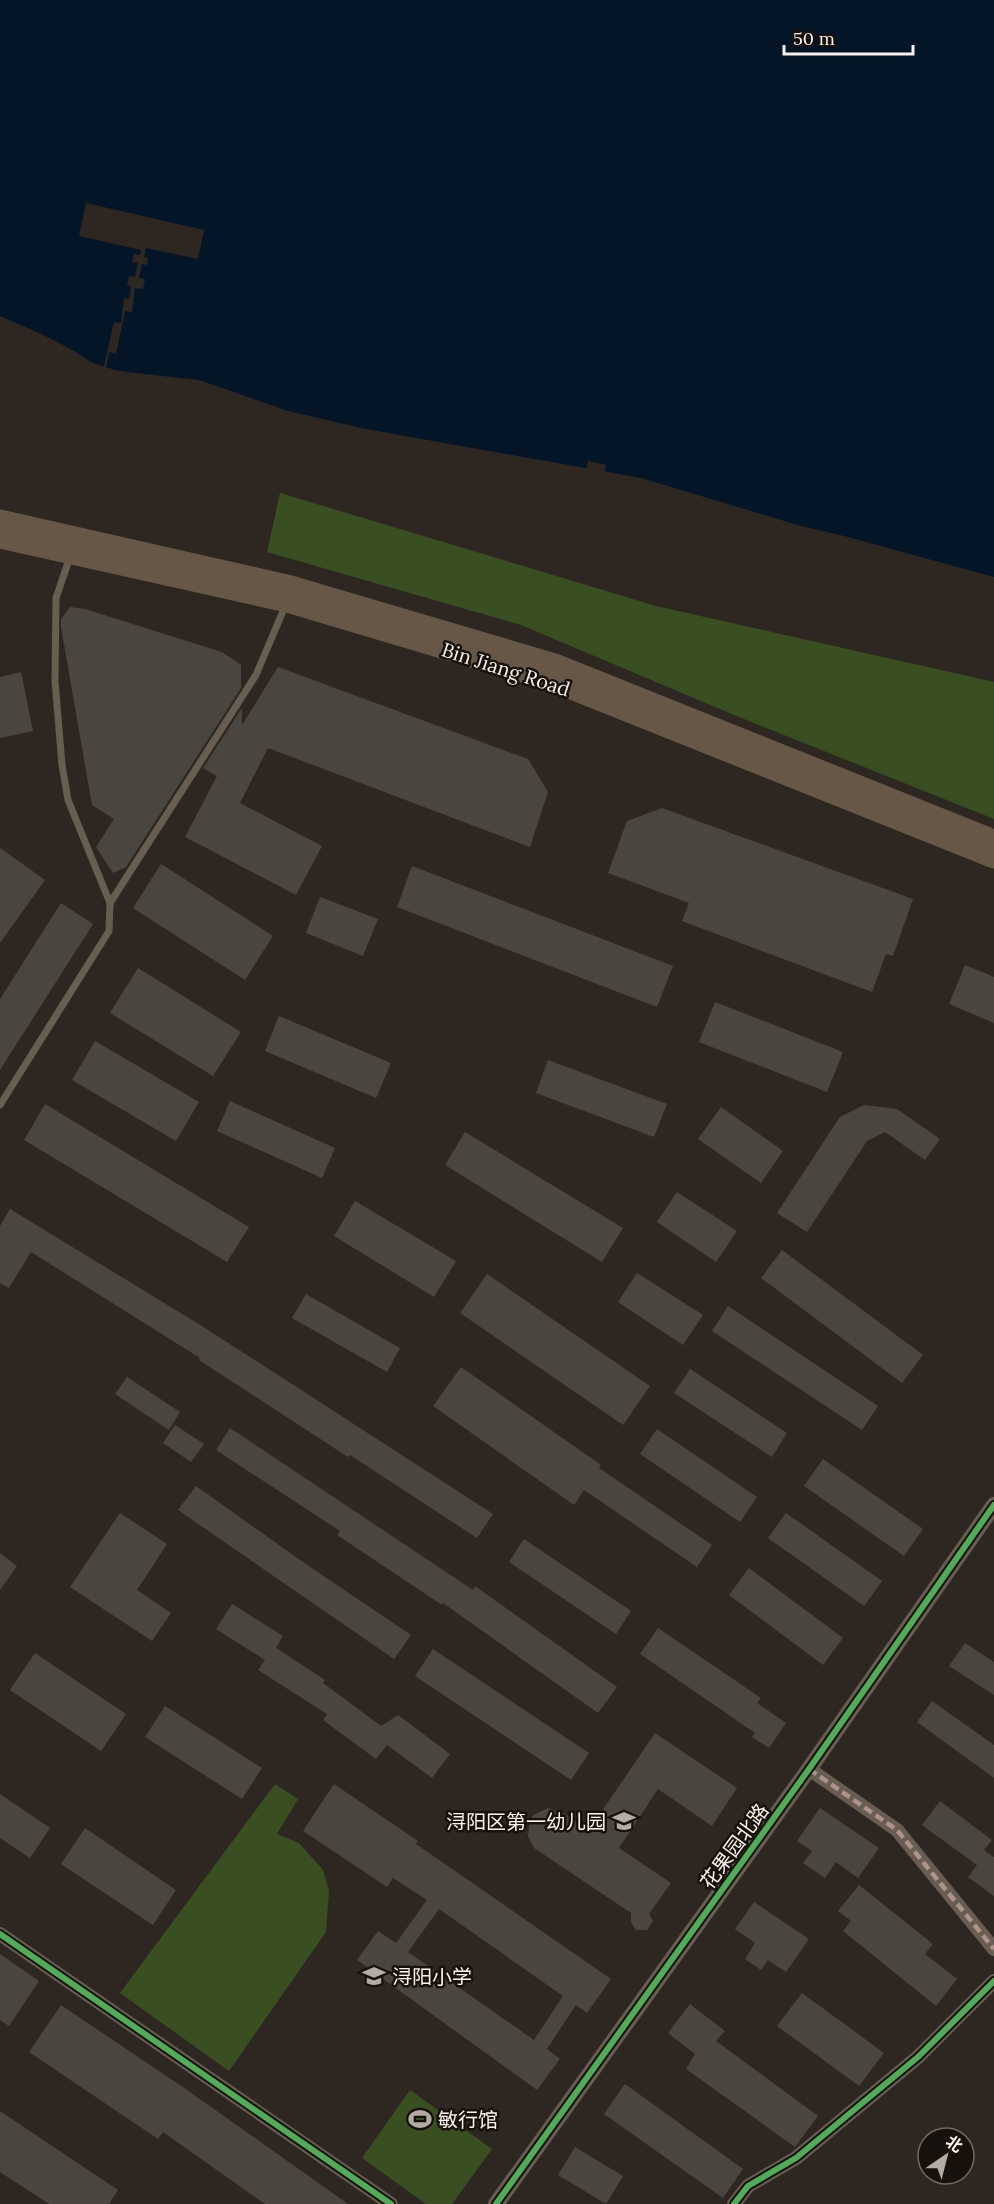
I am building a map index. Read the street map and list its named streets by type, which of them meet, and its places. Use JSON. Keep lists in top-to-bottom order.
{
  "streets": {
    "main road": ["Bin Jiang Road"],
    "street": ["花果园北路"]
  },
  "places": {
    "school or university": ["浔阳区第一幼儿园", "浔阳小学"],
    "sports": ["敏行馆"]
  },
  "scale_bar": "50 m",
  "north": "top right"
}
